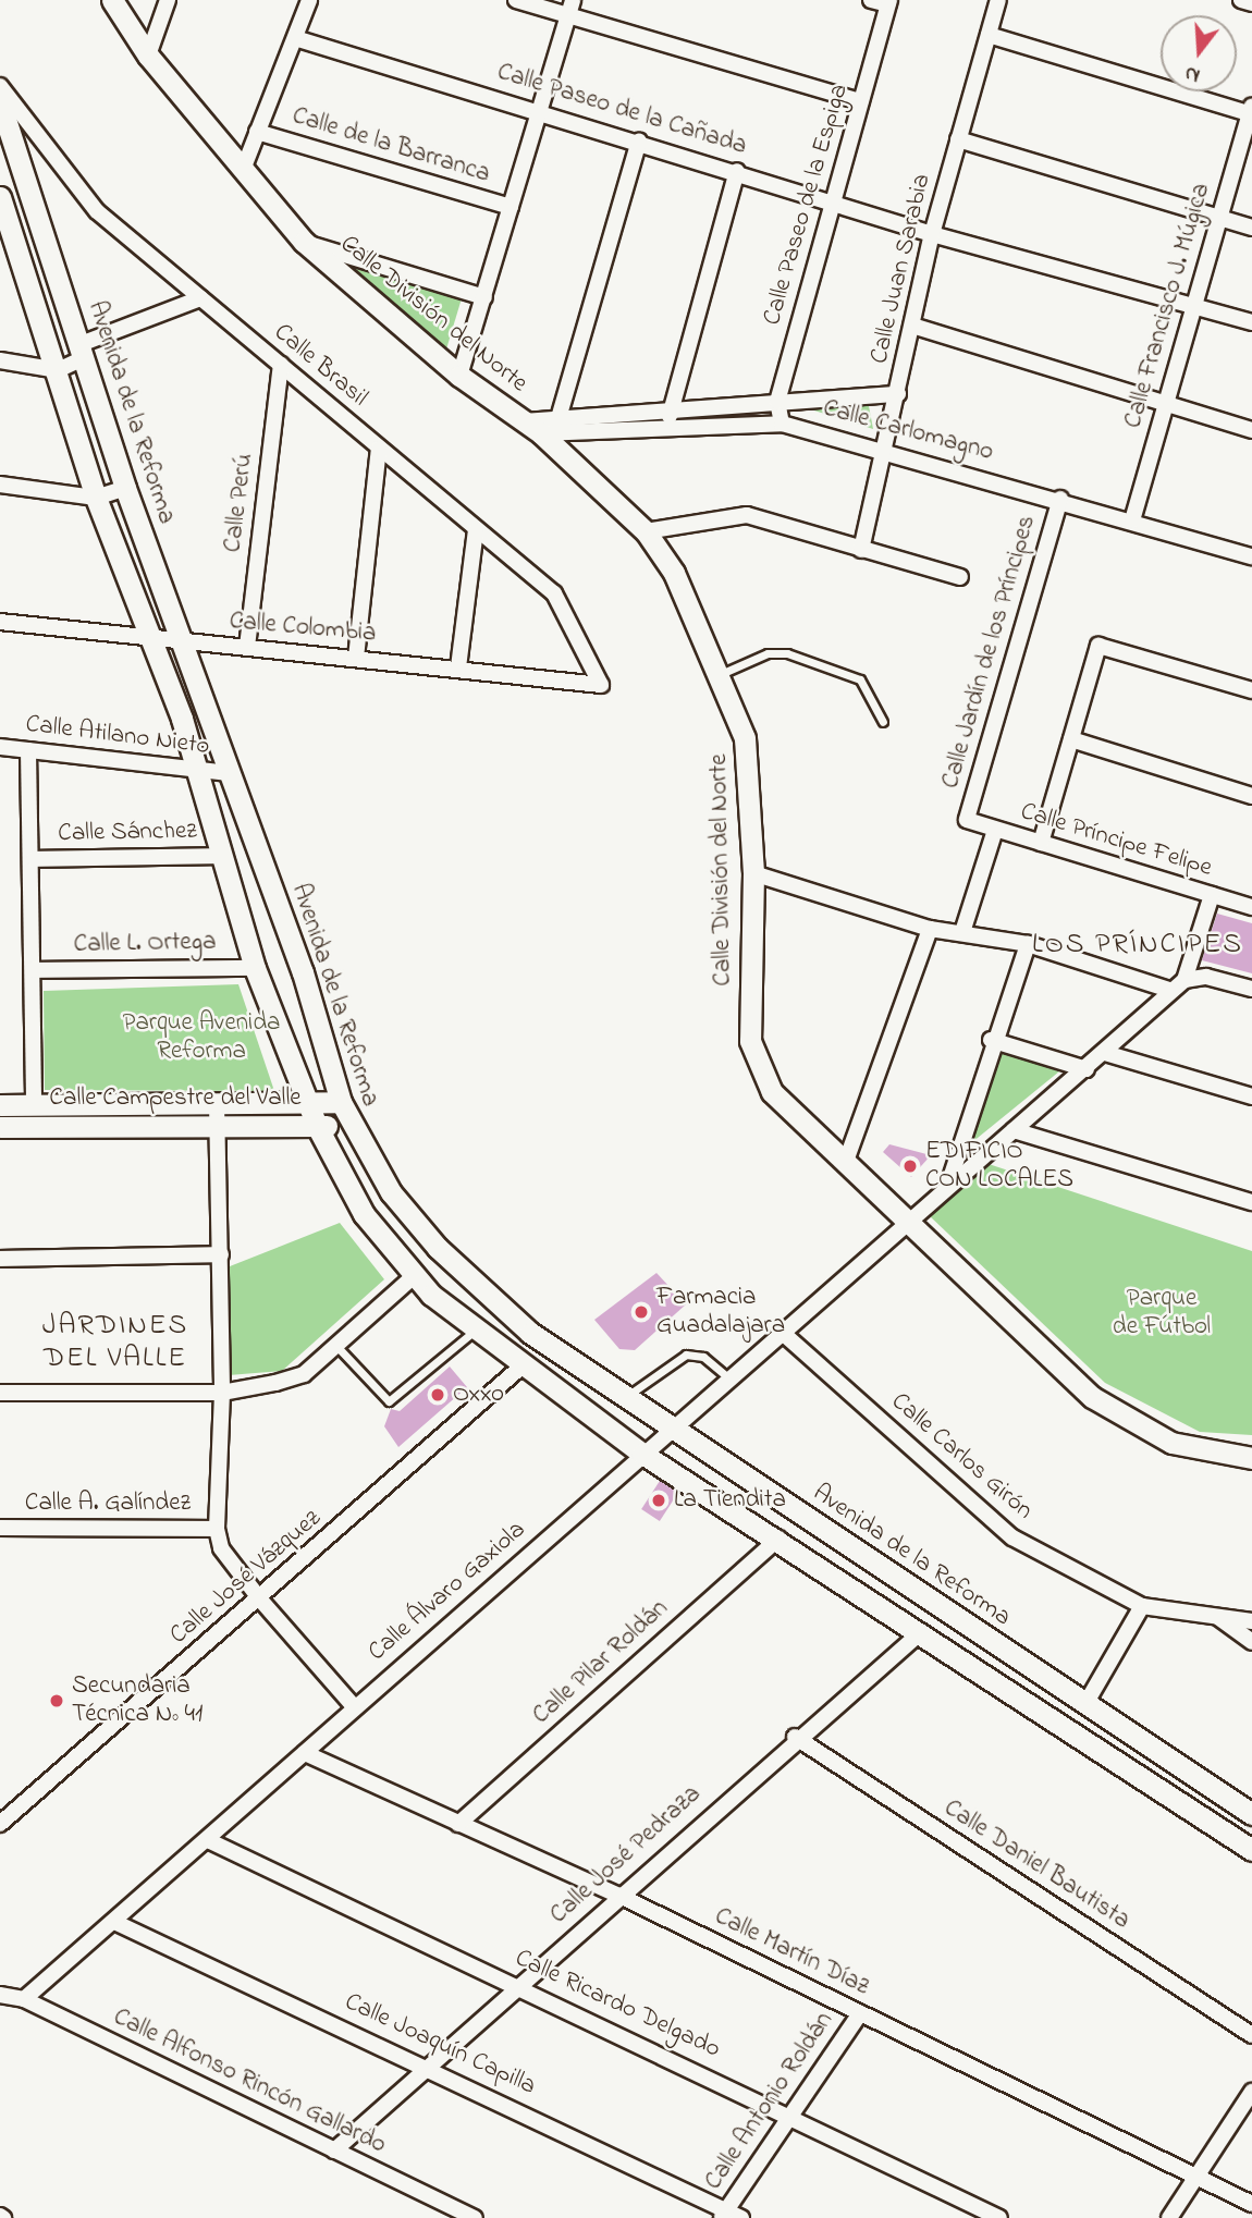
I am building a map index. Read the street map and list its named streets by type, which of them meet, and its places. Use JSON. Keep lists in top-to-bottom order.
{
  "streets": {
    "main road": ["Calle División del Norte", "Avenida de la Reforma", "Calle Campestre del Valle"],
    "street": [
      "Calle Paseo de la Cañada",
      "Calle de la Barranca",
      "Calle Paseo de la Espiga",
      "Calle Juan Sarabia",
      "Calle Francisco J. Múgica",
      "Calle Brasil",
      "Calle Carlomagno",
      "Calle Perú",
      "Calle Colombia",
      "Calle Jardín de los Príncipes",
      "Calle Atilano Nieto",
      "Calle Sánchez",
      "Calle Príncipe Felipe",
      "Calle L. Ortega",
      "Calle Carlos Girón",
      "Calle A. Galíndez",
      "Calle José Vázquez",
      "Calle Álvaro Gaxiola",
      "Calle Pilar Roldán",
      "Calle José Pedraza",
      "Calle Daniel Bautista",
      "Calle Martín Díaz",
      "Calle Ricardo Delgado",
      "Calle Joaquín Capilla",
      "Calle Alfonso Rincón Gallardo",
      "Calle Antonio Roldán"
    ]
  },
  "crossings": [
    ["Calle Paseo de la Cañada", "Calle Paseo de la Espiga"],
    ["Calle Paseo de la Cañada", "Calle Juan Sarabia"],
    ["Calle Paseo de la Cañada", "Calle Francisco J. Múgica"],
    ["Calle Paseo de la Espiga", "Calle Carlomagno"],
    ["Calle Juan Sarabia", "Calle Carlomagno"],
    ["Calle Francisco J. Múgica", "Calle Carlomagno"],
    ["Calle División del Norte", "Calle Carlomagno"],
    ["Calle División del Norte", "Calle Álvaro Gaxiola"],
    ["Calle Brasil", "Calle Perú"],
    ["Calle Brasil", "Calle Colombia"],
    ["Avenida de la Reforma", "Calle Colombia"],
    ["Avenida de la Reforma", "Calle Atilano Nieto"],
    ["Avenida de la Reforma", "Calle Campestre del Valle"],
    ["Avenida de la Reforma", "Calle Álvaro Gaxiola"],
    ["Calle Carlomagno", "Calle Jardín de los Príncipes"],
    ["Calle Perú", "Calle Colombia"],
    ["Calle Jardín de los Príncipes", "Calle Príncipe Felipe"],
    ["Calle Carlos Girón", "Calle Álvaro Gaxiola"],
    ["Calle Álvaro Gaxiola", "Calle Martín Díaz"],
    ["Calle Álvaro Gaxiola", "Calle Ricardo Delgado"],
    ["Calle Álvaro Gaxiola", "Calle Joaquín Capilla"],
    ["Calle Álvaro Gaxiola", "Calle Alfonso Rincón Gallardo"],
    ["Calle Pilar Roldán", "Calle Martín Díaz"],
    ["Calle José Pedraza", "Calle Daniel Bautista"],
    ["Calle José Pedraza", "Calle Martín Díaz"],
    ["Calle José Pedraza", "Calle Ricardo Delgado"],
    ["Calle José Pedraza", "Calle Joaquín Capilla"],
    ["Calle José Pedraza", "Calle Alfonso Rincón Gallardo"],
    ["Calle Martín Díaz", "Calle Antonio Roldán"],
    ["Calle Ricardo Delgado", "Calle Antonio Roldán"],
    ["Calle Joaquín Capilla", "Calle Antonio Roldán"]
  ],
  "districts": ["LOS PRÍNCIPES", "JARDINES DEL VALLE"],
  "parks": ["Parque Avenida Reforma", "Parque de Fútbol"],
  "places": [
    "EDIFICIO CON LOCALES",
    "Farmacia Guadalajara",
    "Oxxo",
    "La Tiendita",
    "Secundaria Técnica Nº 41"
  ],
  "north": "bottom"
}
